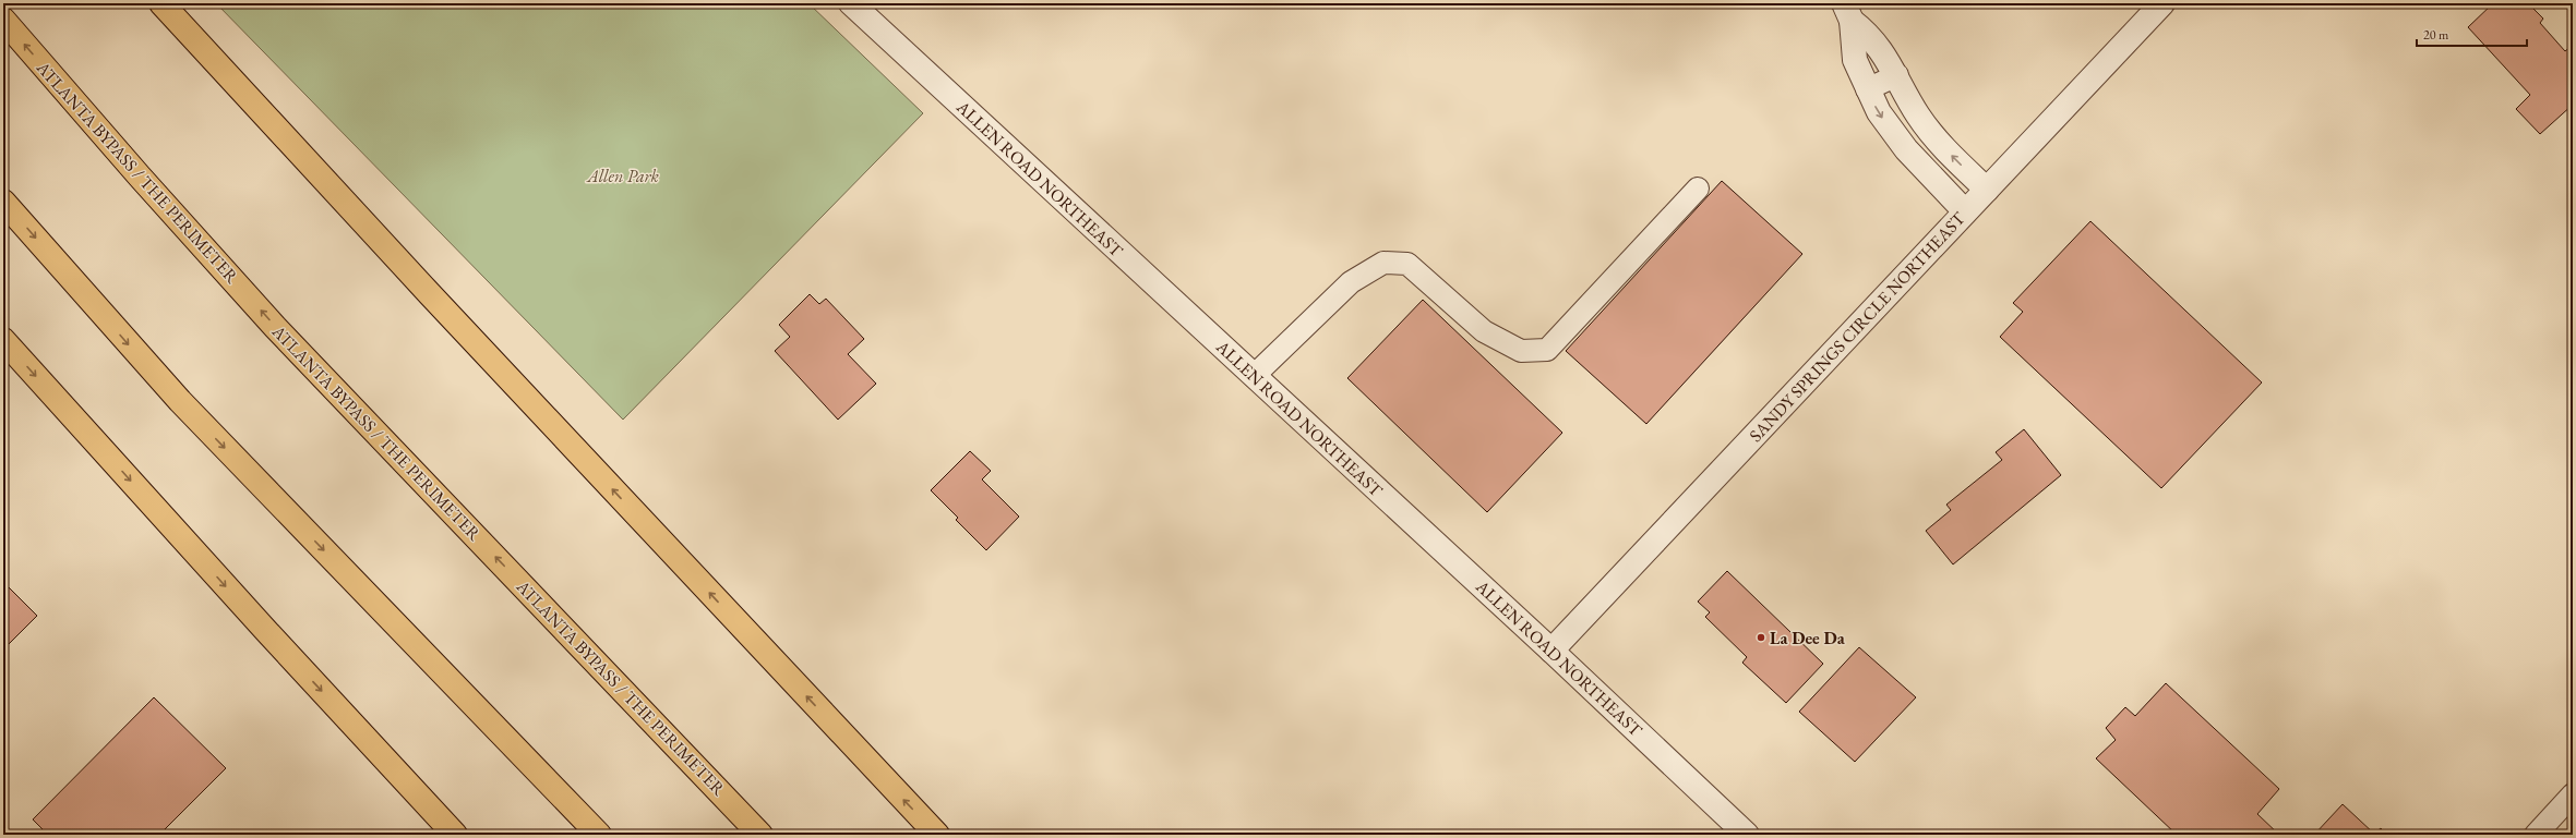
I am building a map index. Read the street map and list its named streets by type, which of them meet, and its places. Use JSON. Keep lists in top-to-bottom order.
{
  "streets": {
    "highway": ["ATLANTA BYPASS / THE PERIMETER"],
    "street": ["ALLEN ROAD NORTHEAST", "SANDY SPRINGS CIRCLE NORTHEAST"]
  },
  "crossings": [
    ["ALLEN ROAD NORTHEAST", "SANDY SPRINGS CIRCLE NORTHEAST"]
  ],
  "parks": ["Allen Park"],
  "places": ["La Dee Da"],
  "scale_bar": "20 m"
}
